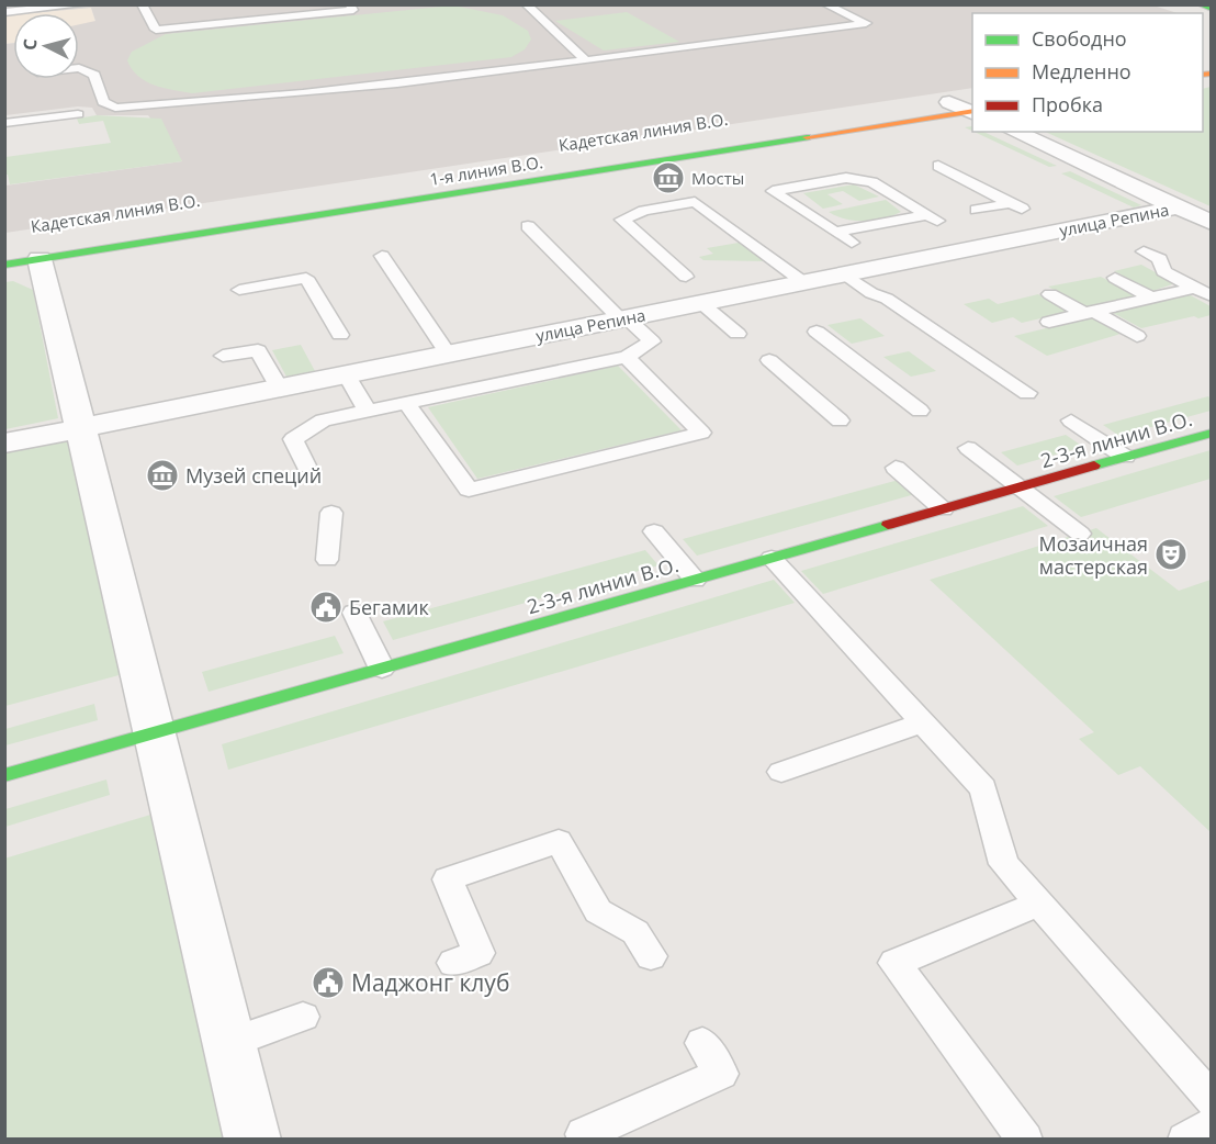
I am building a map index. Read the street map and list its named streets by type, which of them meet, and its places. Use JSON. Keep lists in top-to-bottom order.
{
  "streets": {
    "main road": ["Кадетская линия В.О.", "1-я линия В.О.", "2-3-я линии В.О."],
    "street": ["улица Репина"]
  },
  "places": {
    "museum": ["Мосты", "Музей специй"],
    "theatre": ["Мозаичная мастерская"],
    "public building": ["Бегамик", "Маджонг клуб"]
  },
  "legend": ["Свободно", "Медленно", "Пробка"],
  "north": "left"
}
